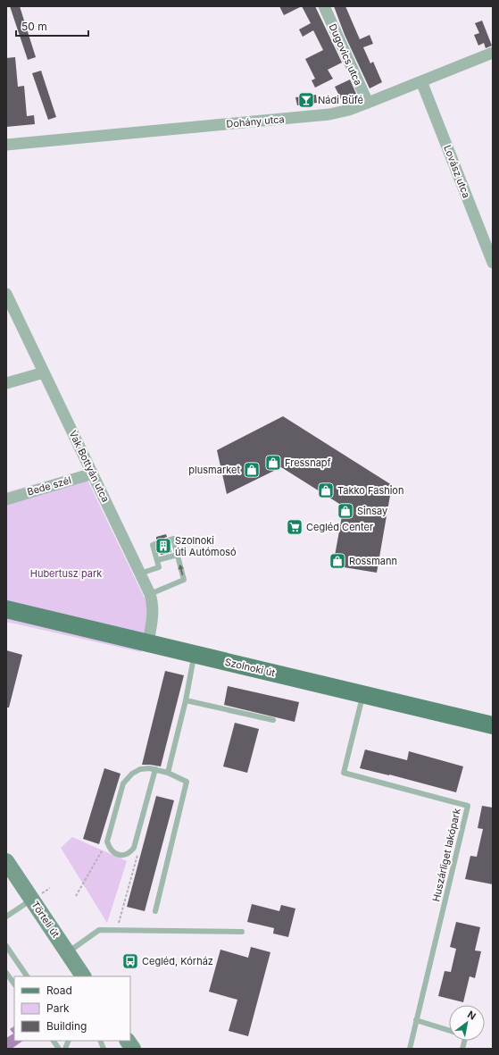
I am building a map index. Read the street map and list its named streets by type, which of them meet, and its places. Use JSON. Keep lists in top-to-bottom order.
{
  "streets": {
    "main road": ["Szolnoki út", "Törteli út"],
    "street": [
      "Dugovics utca",
      "Dohány utca",
      "Lovász utca",
      "Vak Bottyán utca",
      "Bede szél"
    ],
    "lane": ["Huszárliget lakópark"]
  },
  "crossings": [
    ["Dugovics utca", "Dohány utca"],
    ["Dohány utca", "Lovász utca"],
    ["Vak Bottyán utca", "Bede szél"],
    ["Vak Bottyán utca", "Szolnoki út"],
    ["Szolnoki út", "Huszárliget lakópark"]
  ],
  "parks": ["Hubertusz park"],
  "places": {
    "bar": ["Nádi Büfé"],
    "shop": [
      "Fressnapf",
      "plusmarket",
      "Takko Fashion",
      "Sinsay",
      "Rossmann"
    ],
    "supermarket": ["Cegléd Center"],
    "building": ["Szolnoki úti Autómosó"],
    "bus stop": ["Cegléd, Kórház"]
  },
  "legend": ["Road", "Park", "Building"],
  "scale_bar": "50 m",
  "north": "top right"
}
